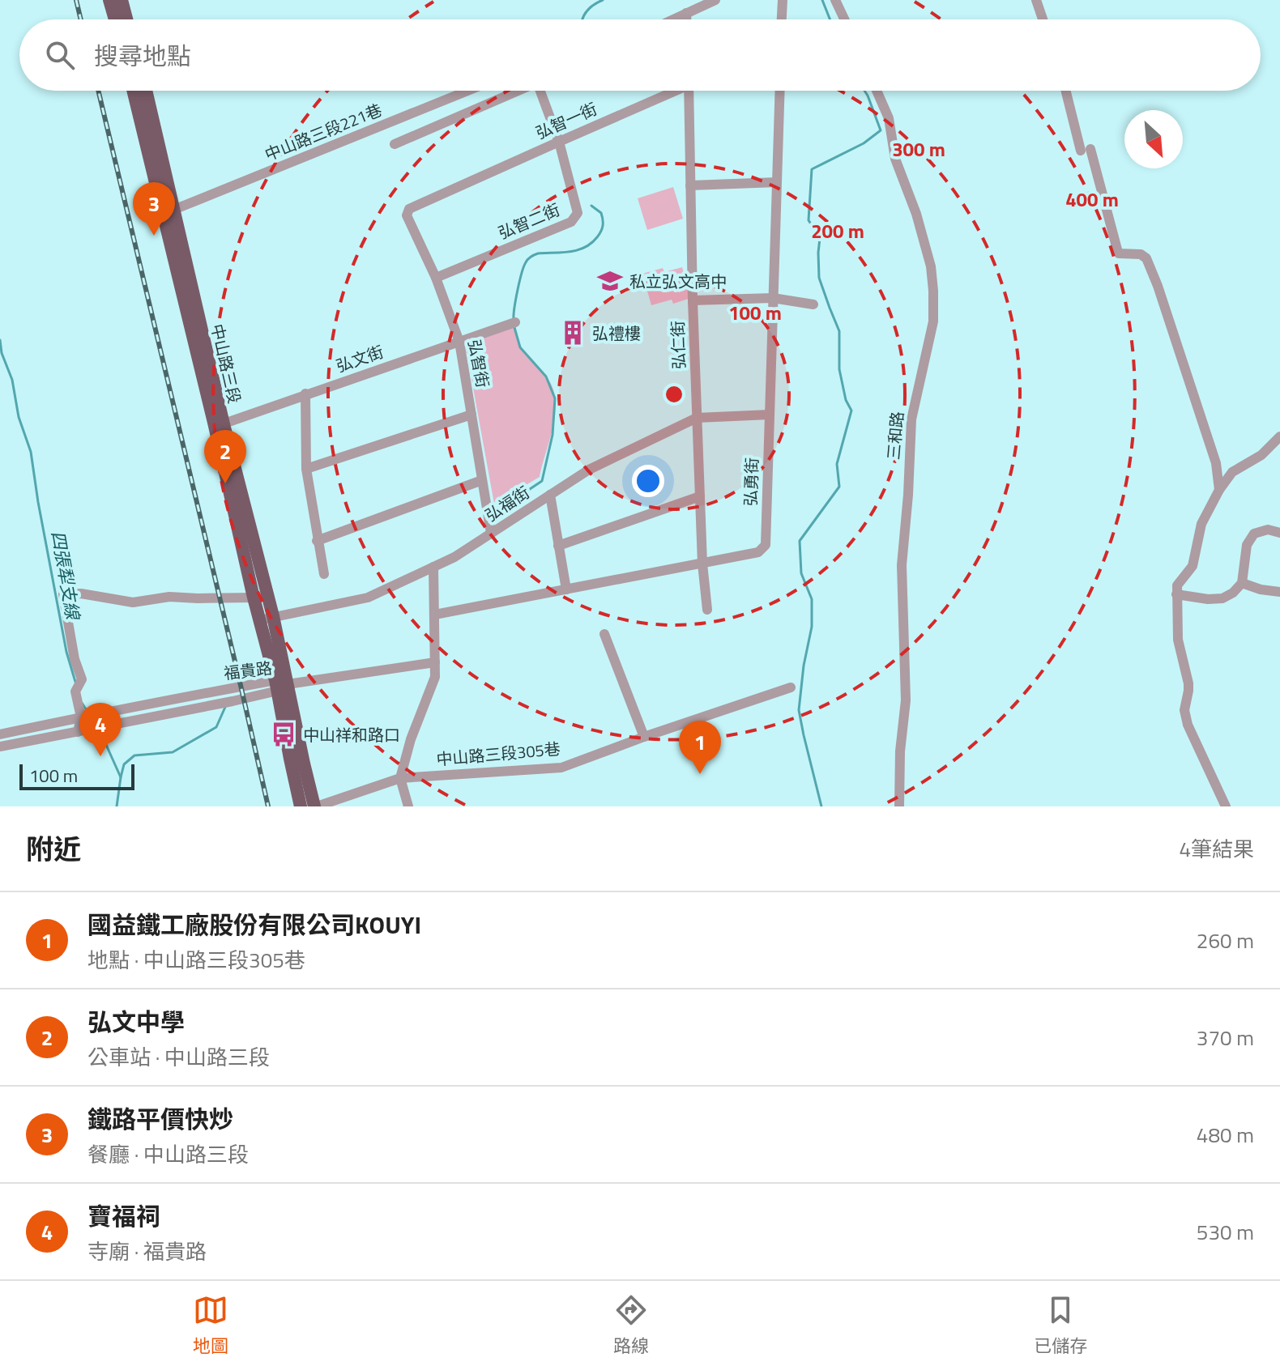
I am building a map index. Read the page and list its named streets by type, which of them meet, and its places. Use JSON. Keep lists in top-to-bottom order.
{
  "streets": {
    "main road": ["中山路三段"],
    "street": [
      "弘智一街",
      "中山路三段221巷",
      "弘智二街",
      "弘仁街",
      "弘文街",
      "弘智街",
      "三和路",
      "弘勇街",
      "弘福街",
      "福貴路",
      "中山路三段305巷"
    ]
  },
  "crossings": [
    ["弘智一街", "弘智二街"],
    ["弘智一街", "弘智街"],
    ["中山路三段221巷", "中山路三段"],
    ["弘智二街", "弘智街"],
    ["弘仁街", "弘勇街"],
    ["弘仁街", "弘福街"],
    ["弘文街", "中山路三段"],
    ["弘文街", "弘智街"],
    ["中山路三段", "弘福街"],
    ["中山路三段", "福貴路"],
    ["中山路三段", "中山路三段305巷"],
    ["弘智街", "弘福街"],
    ["弘勇街", "弘福街"]
  ],
  "water": ["四張犁支線"],
  "places": {
    "school or university": ["私立弘文高中"],
    "building": ["弘禮樓"],
    "bus stop": ["中山祥和路口"]
  },
  "scale_bar": "100 m",
  "north": "bottom right",
  "page": {
    "search": "搜尋地點",
    "pins": [
      "3",
      "2",
      "4",
      "1"
    ],
    "scale": "100 m",
    "heading": ["附近", "4筆結果"],
    "list": [
      {
        "mark": "1",
        "name": "國益鐵工廠股份有限公司KOUYI",
        "note": "地點 · 中山路三段305巷",
        "value": "260 m"
      },
      {
        "mark": "2",
        "name": "弘文中學",
        "note": "公車站 · 中山路三段",
        "value": "370 m"
      },
      {
        "mark": "3",
        "name": "鐵路平價快炒",
        "note": "餐廳 · 中山路三段",
        "value": "480 m"
      },
      {
        "mark": "4",
        "name": "寶福祠",
        "note": "寺廟 · 福貴路",
        "value": "530 m"
      }
    ],
    "nav": ["地圖", "路線", "已儲存"]
  },
  "rings": [
    "300 m",
    "400 m",
    "200 m",
    "100 m"
  ]
}
